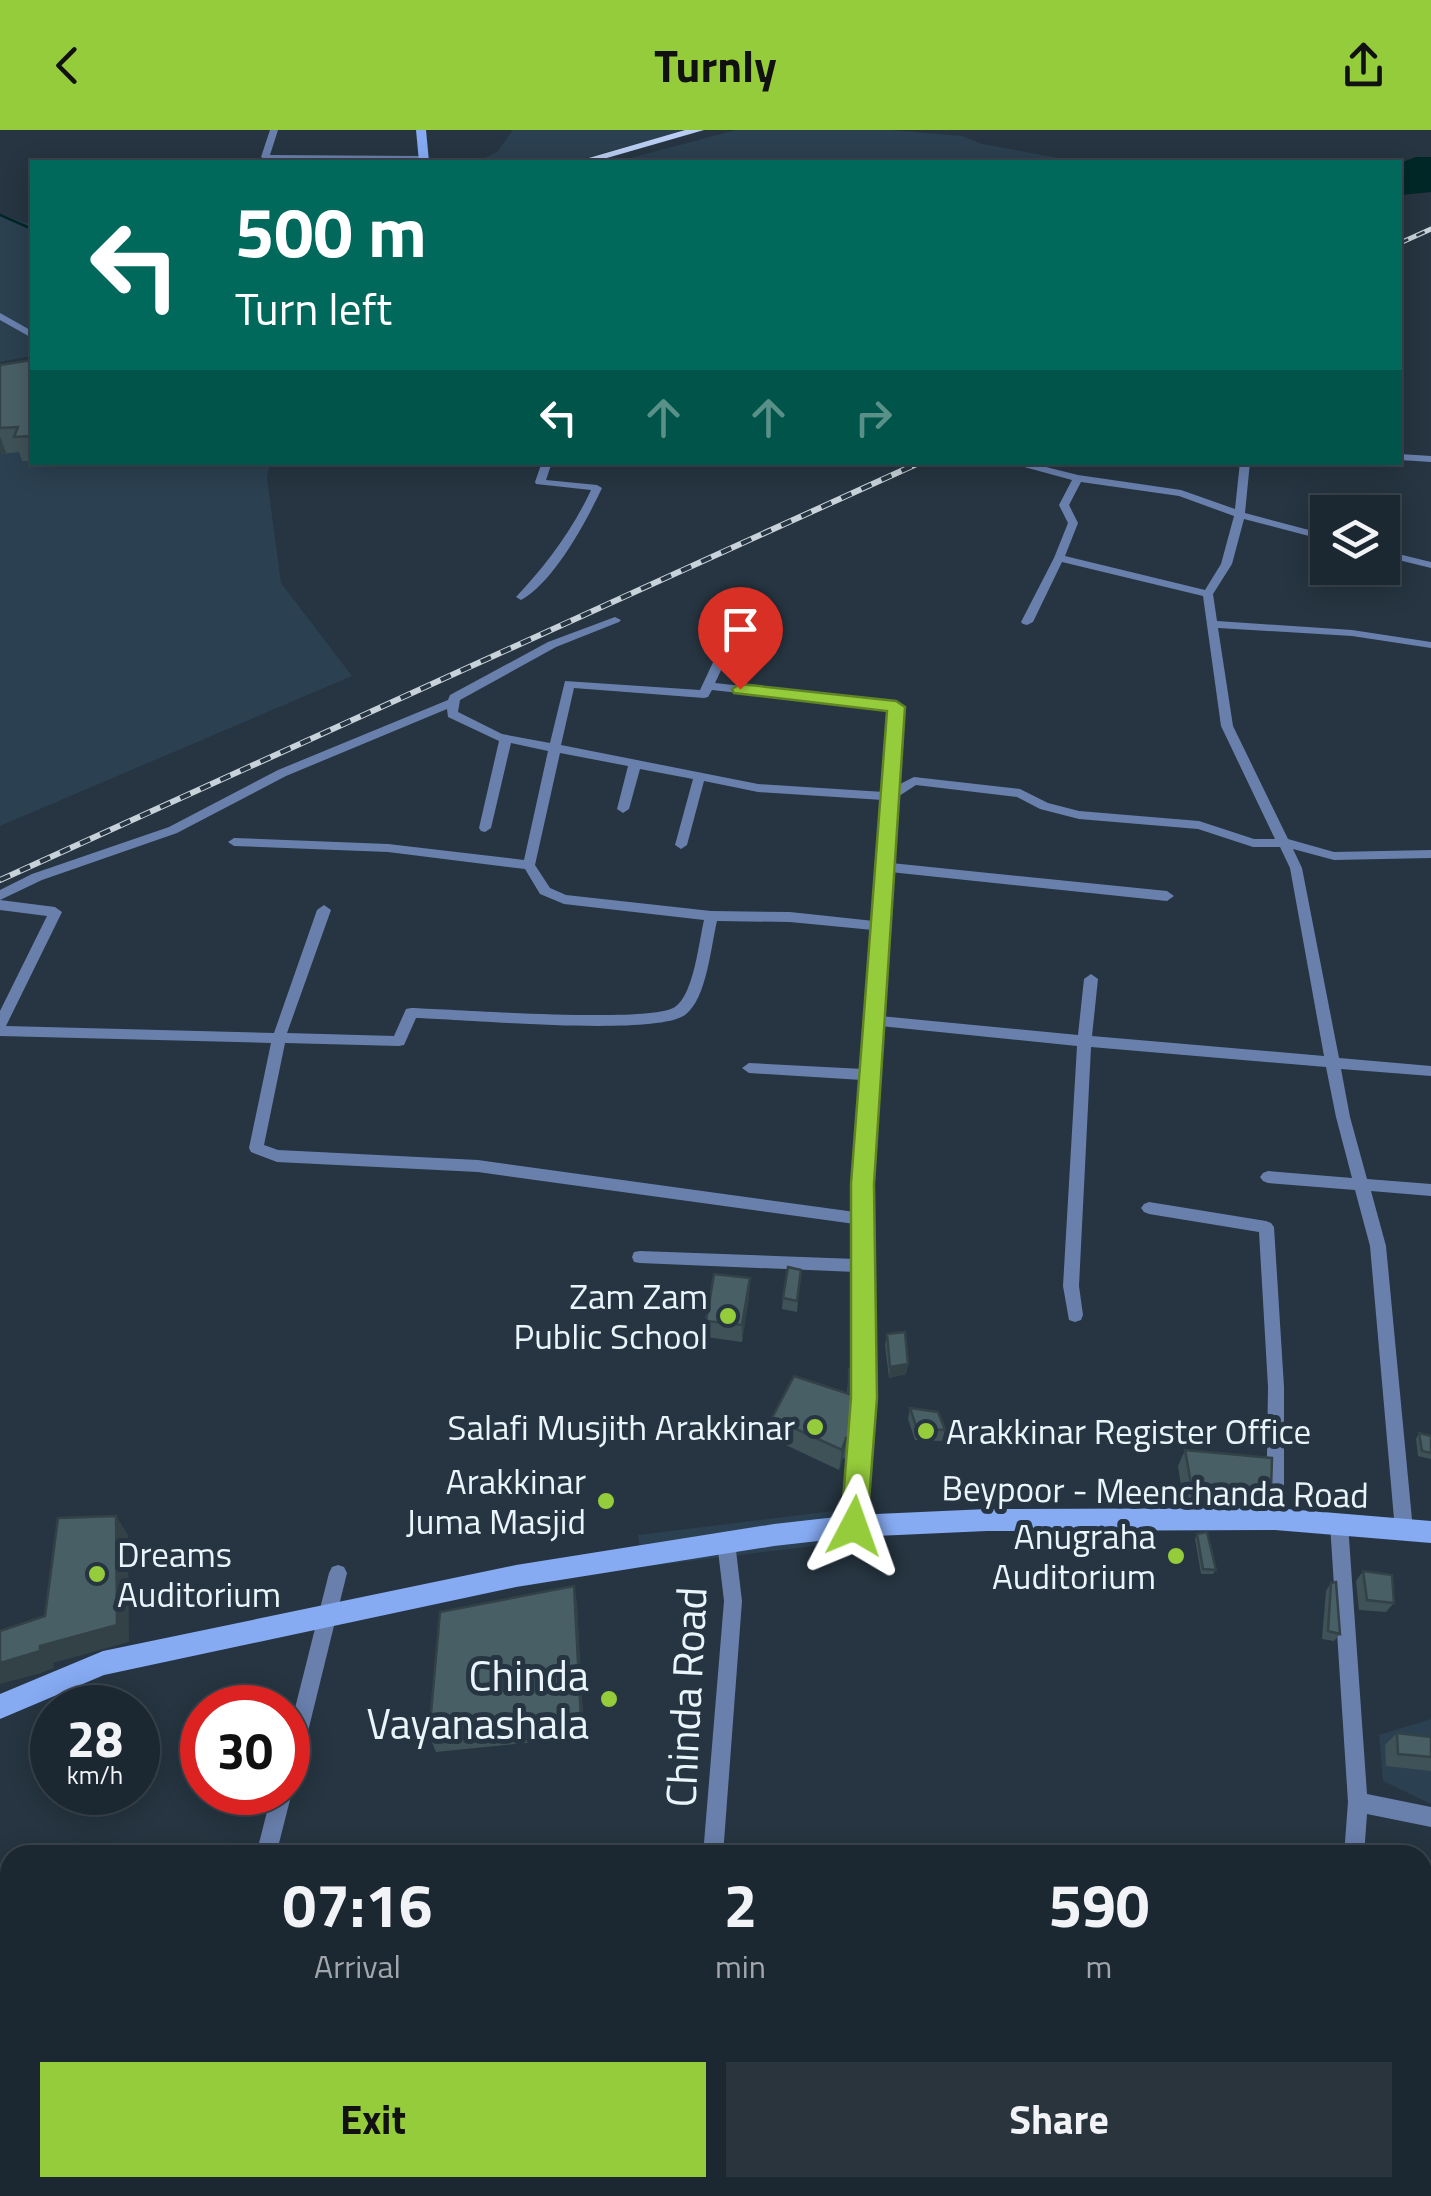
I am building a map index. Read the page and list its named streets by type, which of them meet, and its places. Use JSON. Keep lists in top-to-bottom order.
{
  "streets": {
    "main road": ["Beypoor - Meenchanda Road"],
    "street": ["Chinda Road"]
  },
  "crossings": [
    ["Beypoor - Meenchanda Road", "Chinda Road"]
  ],
  "places": [
    "Zam Zam Public School",
    "Salafi Musjith Arakkinar",
    "Arakkinar Register Office",
    "Arakkinar Juma Masjid",
    "Anugraha Auditorium",
    "Dreams Auditorium",
    "Chinda Vayanashala"
  ],
  "page": {
    "header": "Turnly",
    "turn": ["500 m", "Turn left"],
    "speed": "28 km/h",
    "limit": "30",
    "eta": [
      "07:16",
      "Arrival",
      "2",
      "min",
      "590",
      "m"
    ],
    "buttons": ["Exit", "Share"]
  }
}
